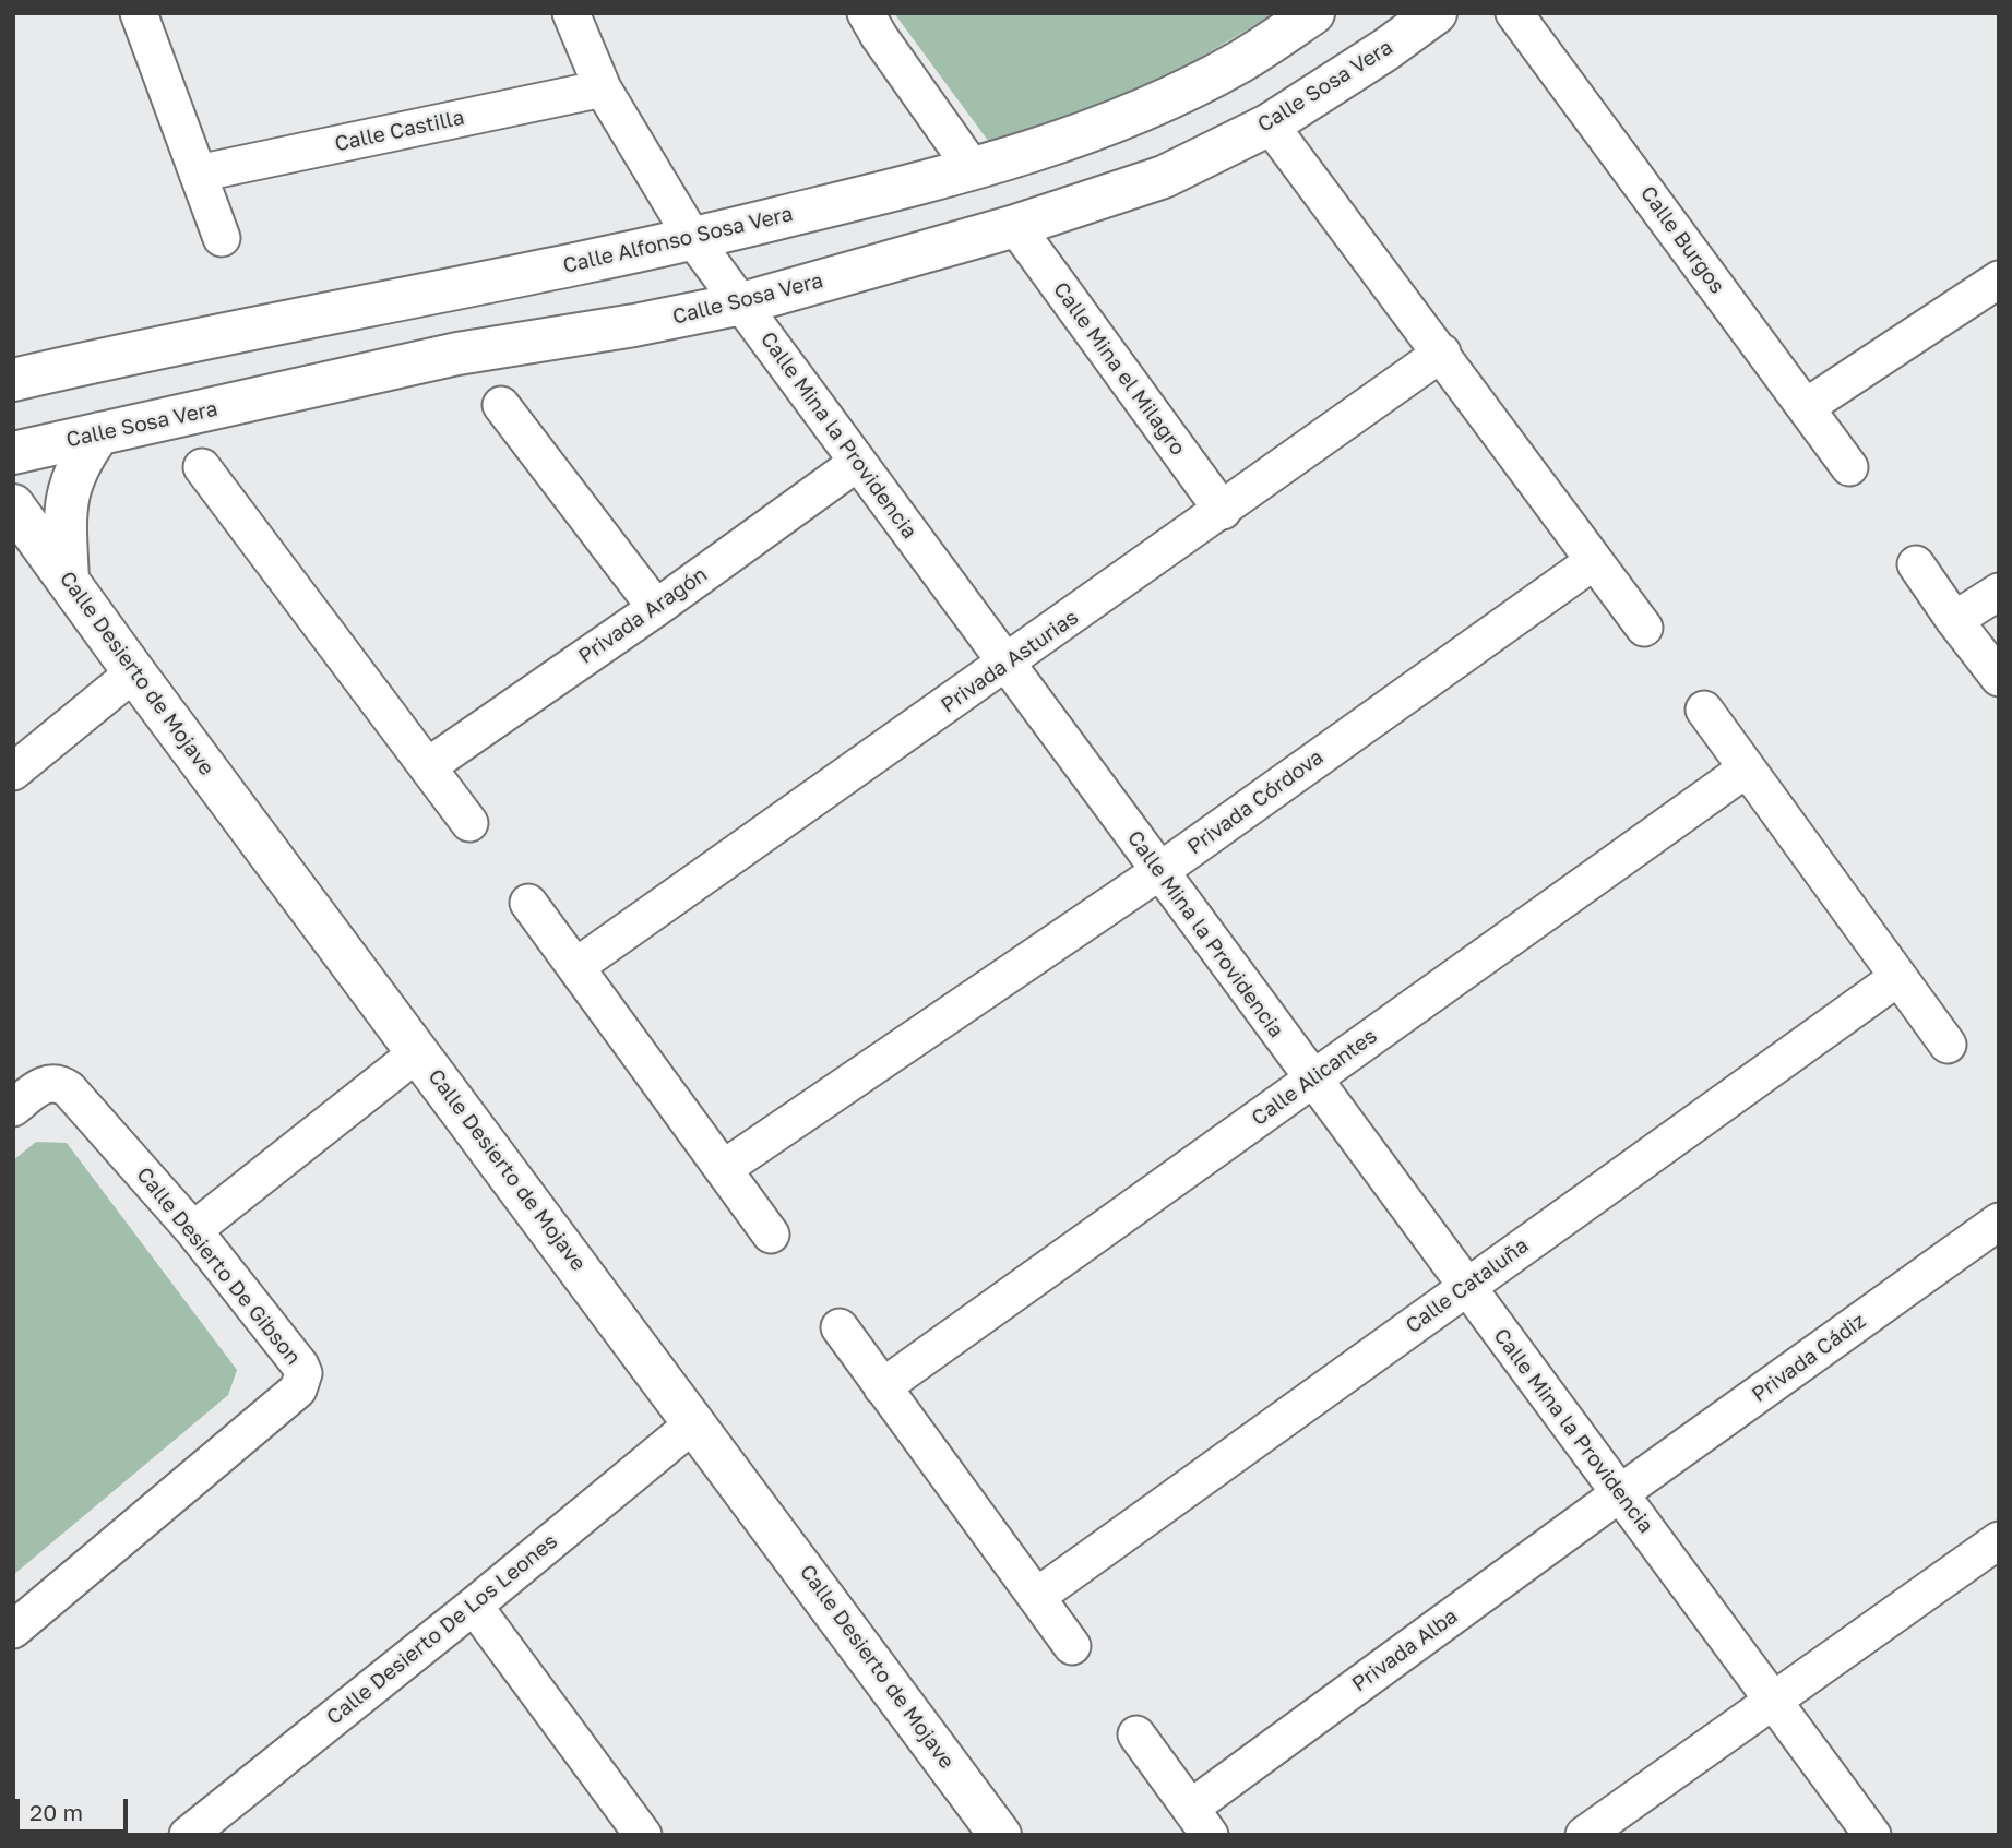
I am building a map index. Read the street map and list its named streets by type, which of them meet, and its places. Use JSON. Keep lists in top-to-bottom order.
{
  "streets": {
    "main road": ["Calle Sosa Vera", "Calle Alfonso Sosa Vera", "Calle Desierto de Mojave"],
    "street": [
      "Calle Castilla",
      "Calle Burgos",
      "Calle Mina el Milagro",
      "Calle Mina la Providencia",
      "Privada Aragón",
      "Privada Asturias",
      "Privada Córdova",
      "Calle Alicantes",
      "Calle Desierto De Gibson",
      "Calle Cataluña",
      "Privada Cádiz",
      "Calle Desierto De Los Leones",
      "Privada Alba"
    ]
  },
  "crossings": [
    ["Calle Sosa Vera", "Calle Mina el Milagro"],
    ["Calle Sosa Vera", "Calle Mina la Providencia"],
    ["Calle Castilla", "Calle Mina la Providencia"],
    ["Calle Alfonso Sosa Vera", "Calle Mina la Providencia"],
    ["Calle Mina el Milagro", "Privada Asturias"],
    ["Calle Mina la Providencia", "Privada Aragón"],
    ["Calle Mina la Providencia", "Privada Asturias"],
    ["Calle Mina la Providencia", "Privada Córdova"],
    ["Calle Mina la Providencia", "Calle Alicantes"],
    ["Calle Mina la Providencia", "Calle Cataluña"],
    ["Calle Mina la Providencia", "Privada Cádiz"],
    ["Calle Mina la Providencia", "Privada Alba"],
    ["Calle Desierto de Mojave", "Calle Desierto De Los Leones"],
    ["Privada Cádiz", "Privada Alba"]
  ],
  "scale_bar": "20 m"
}
